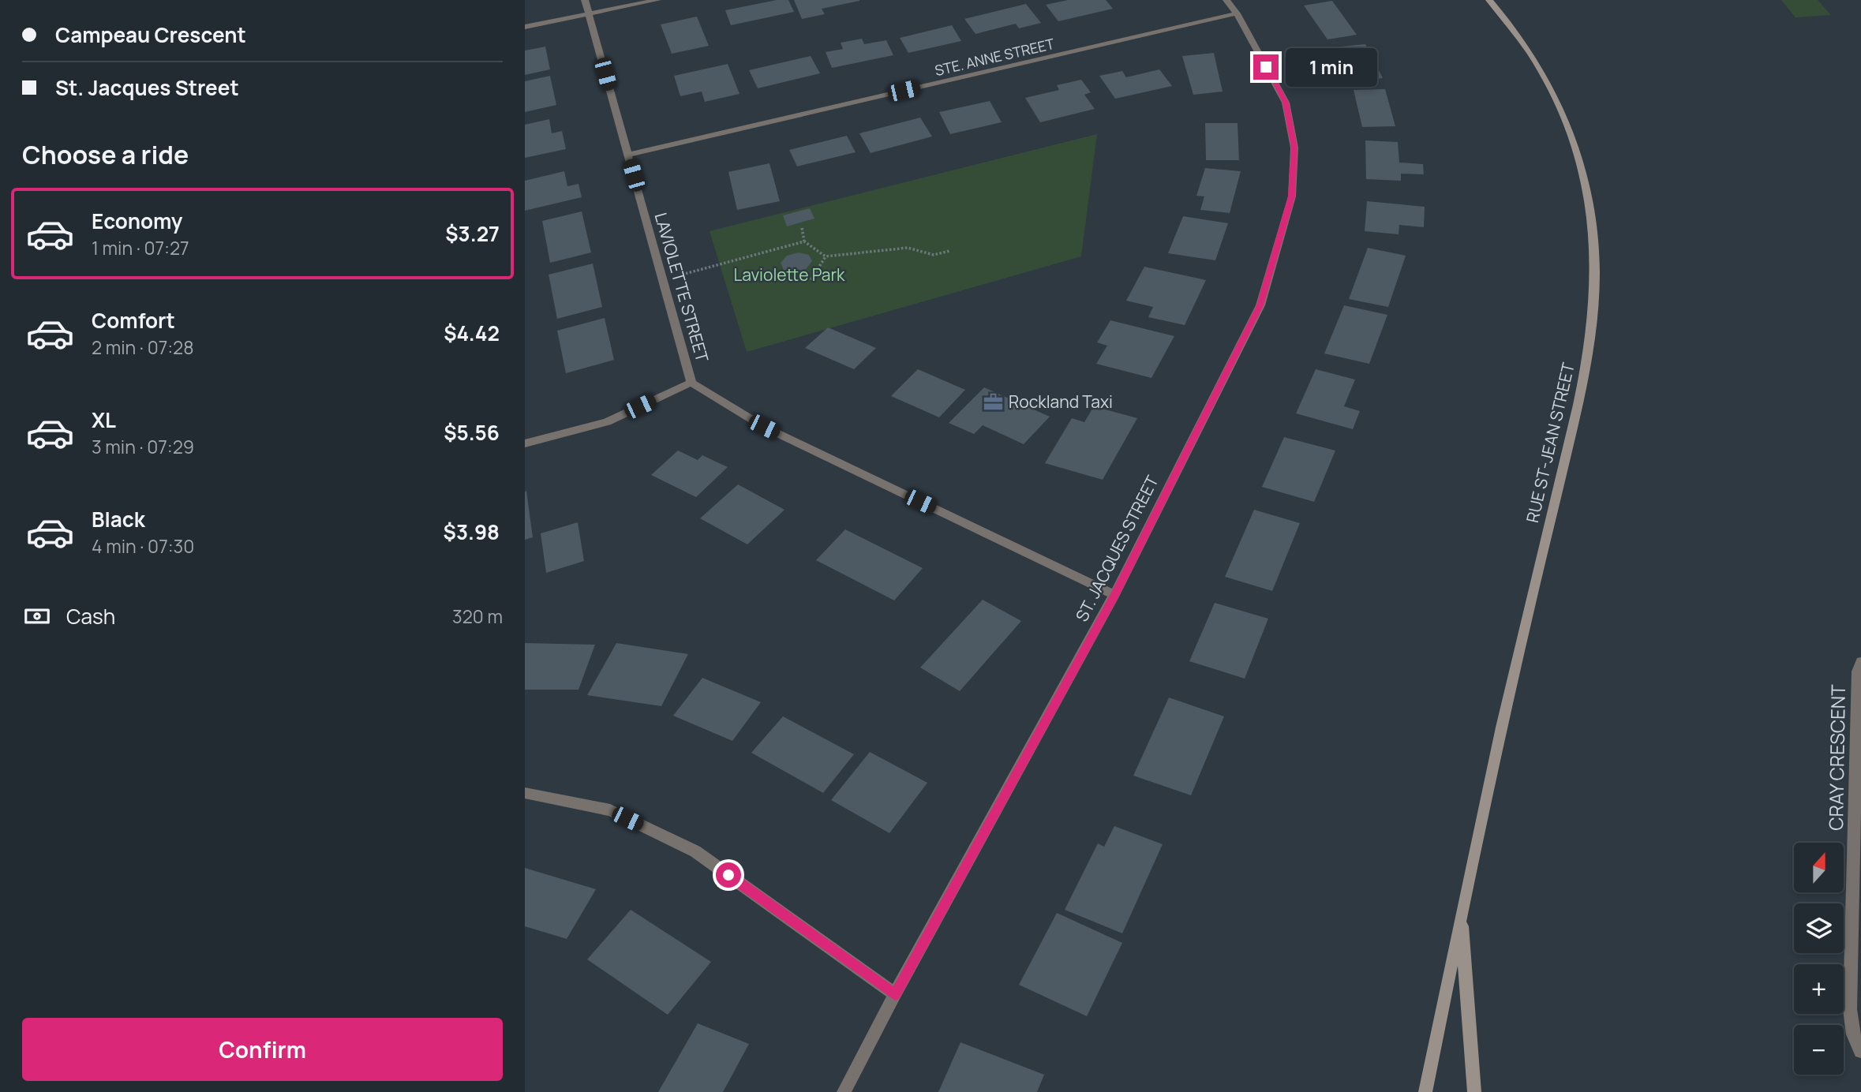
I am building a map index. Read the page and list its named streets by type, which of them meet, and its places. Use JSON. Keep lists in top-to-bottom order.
{
  "streets": {
    "main road": ["RUE ST-JEAN STREET"],
    "street": [
      "STE. ANNE STREET",
      "LAVIOLETTE STREET",
      "ST. JACQUES STREET",
      "CRAY CRESCENT"
    ]
  },
  "crossings": [
    ["STE. ANNE STREET", "LAVIOLETTE STREET"],
    ["STE. ANNE STREET", "ST. JACQUES STREET"],
    ["LAVIOLETTE STREET", "ST. JACQUES STREET"]
  ],
  "parks": ["Laviolette Park"],
  "places": {
    "office": ["Rockland Taxi"]
  },
  "north": "top",
  "page": {
    "banner": ["Campeau Crescent", "St. Jacques Street"],
    "bubble": "1 min",
    "heading": "Choose a ride",
    "list": [
      {
        "name": "Economy",
        "note": "1 min · 07:27",
        "value": "$3.27"
      },
      {
        "name": "Comfort",
        "note": "2 min · 07:28",
        "value": "$4.42"
      },
      {
        "name": "XL",
        "note": "3 min · 07:29",
        "value": "$5.56"
      },
      {
        "name": "Black",
        "note": "4 min · 07:30",
        "value": "$3.98"
      }
    ],
    "pay": ["Cash", "320 m"],
    "map_buttons": ["+", "−"],
    "buttons": "Confirm"
  }
}
